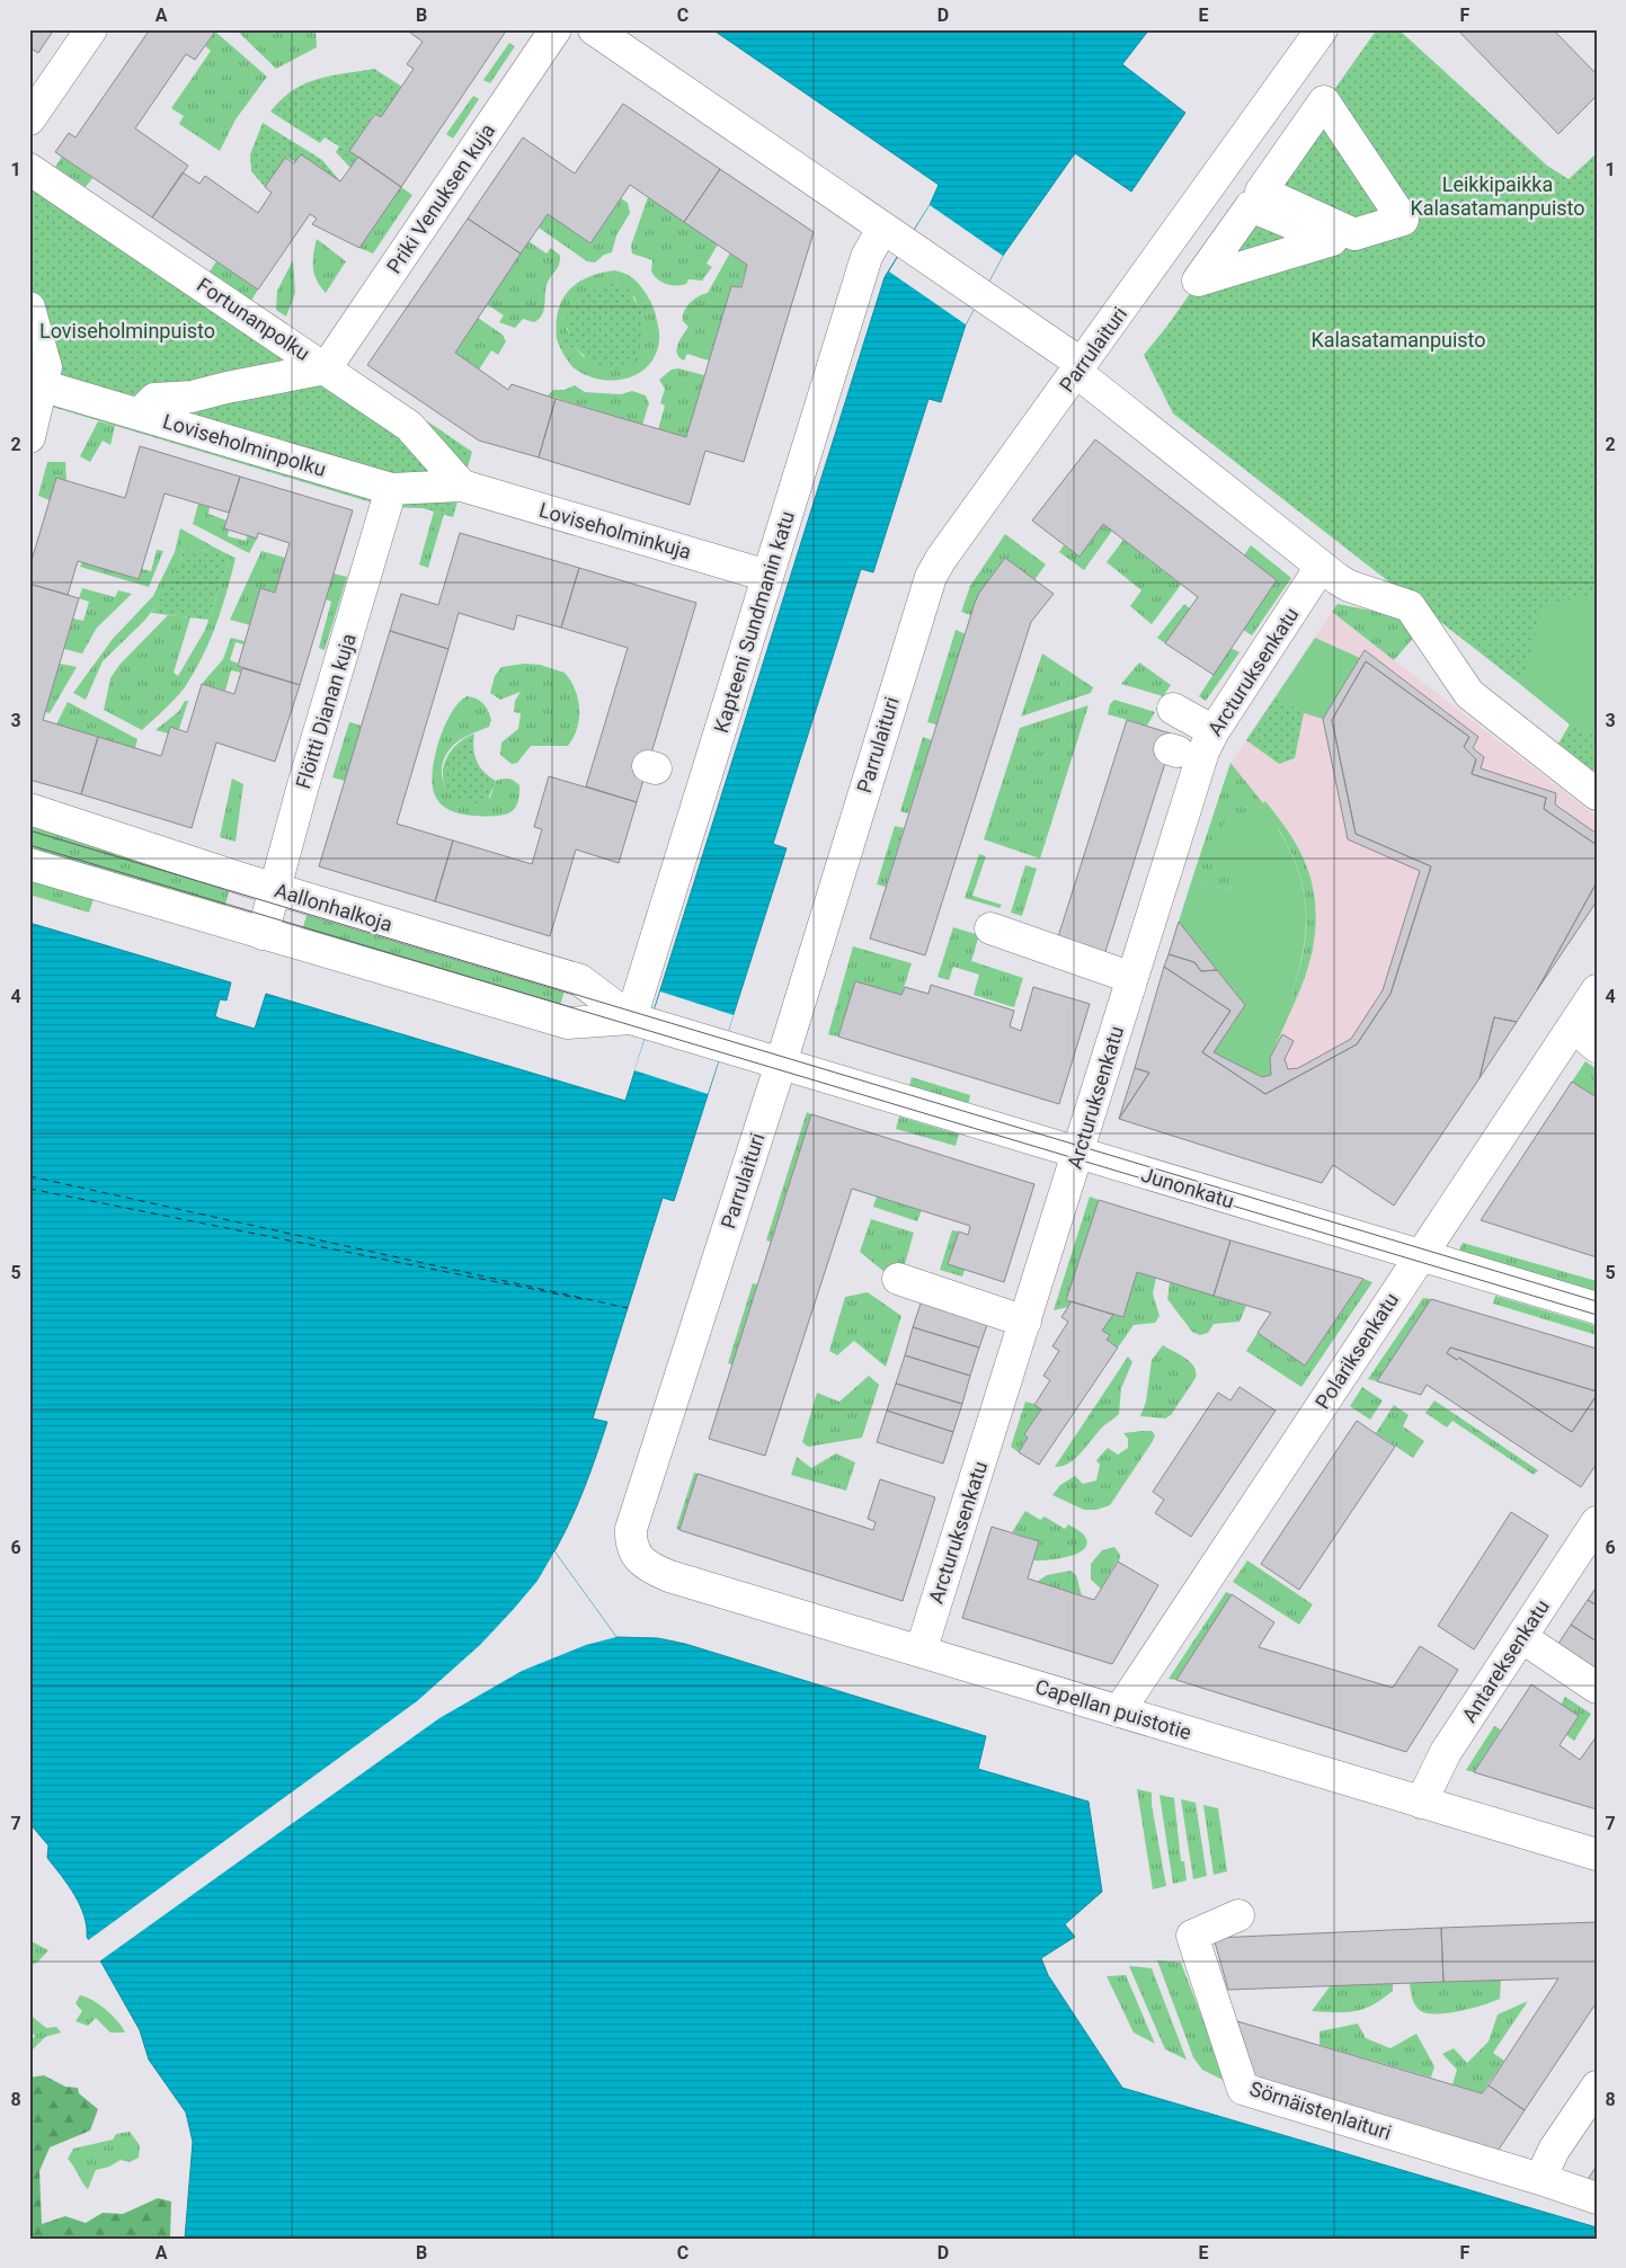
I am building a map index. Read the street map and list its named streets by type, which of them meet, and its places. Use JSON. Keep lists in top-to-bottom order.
{
  "streets": {
    "street": [
      "Priki Venuksen kuja",
      "Fortunanpolku",
      "Parrulaituri",
      "Loviseholminpolku",
      "Loviseholminkuja",
      "Kapteeni Sundmanin katu",
      "Arcturuksenkatu",
      "Flöitti Dianan kuja",
      "Aallonhalkoja",
      "Junonkatu",
      "Polariksenkatu",
      "Antareksenkatu",
      "Capellan puistotie",
      "Sörnäistenlaituri"
    ]
  },
  "crossings": [
    ["Priki Venuksen kuja", "Fortunanpolku"],
    ["Fortunanpolku", "Loviseholminpolku"],
    ["Fortunanpolku", "Loviseholminkuja"],
    ["Parrulaituri", "Aallonhalkoja"],
    ["Parrulaituri", "Junonkatu"],
    ["Parrulaituri", "Capellan puistotie"],
    ["Loviseholminpolku", "Loviseholminkuja"],
    ["Loviseholminpolku", "Flöitti Dianan kuja"],
    ["Loviseholminkuja", "Kapteeni Sundmanin katu"],
    ["Kapteeni Sundmanin katu", "Aallonhalkoja"],
    ["Arcturuksenkatu", "Junonkatu"],
    ["Arcturuksenkatu", "Capellan puistotie"],
    ["Flöitti Dianan kuja", "Aallonhalkoja"],
    ["Aallonhalkoja", "Junonkatu"],
    ["Junonkatu", "Polariksenkatu"],
    ["Polariksenkatu", "Capellan puistotie"],
    ["Antareksenkatu", "Capellan puistotie"]
  ],
  "parks": ["Leikkipaikka Kalasatamanpuisto", "Loviseholminpuisto", "Kalasatamanpuisto"],
  "grid": {
    "columns": [
      "A",
      "B",
      "C",
      "D",
      "E",
      "F"
    ],
    "rows": [
      "1",
      "2",
      "3",
      "4",
      "5",
      "6",
      "7",
      "8"
    ]
  }
}
